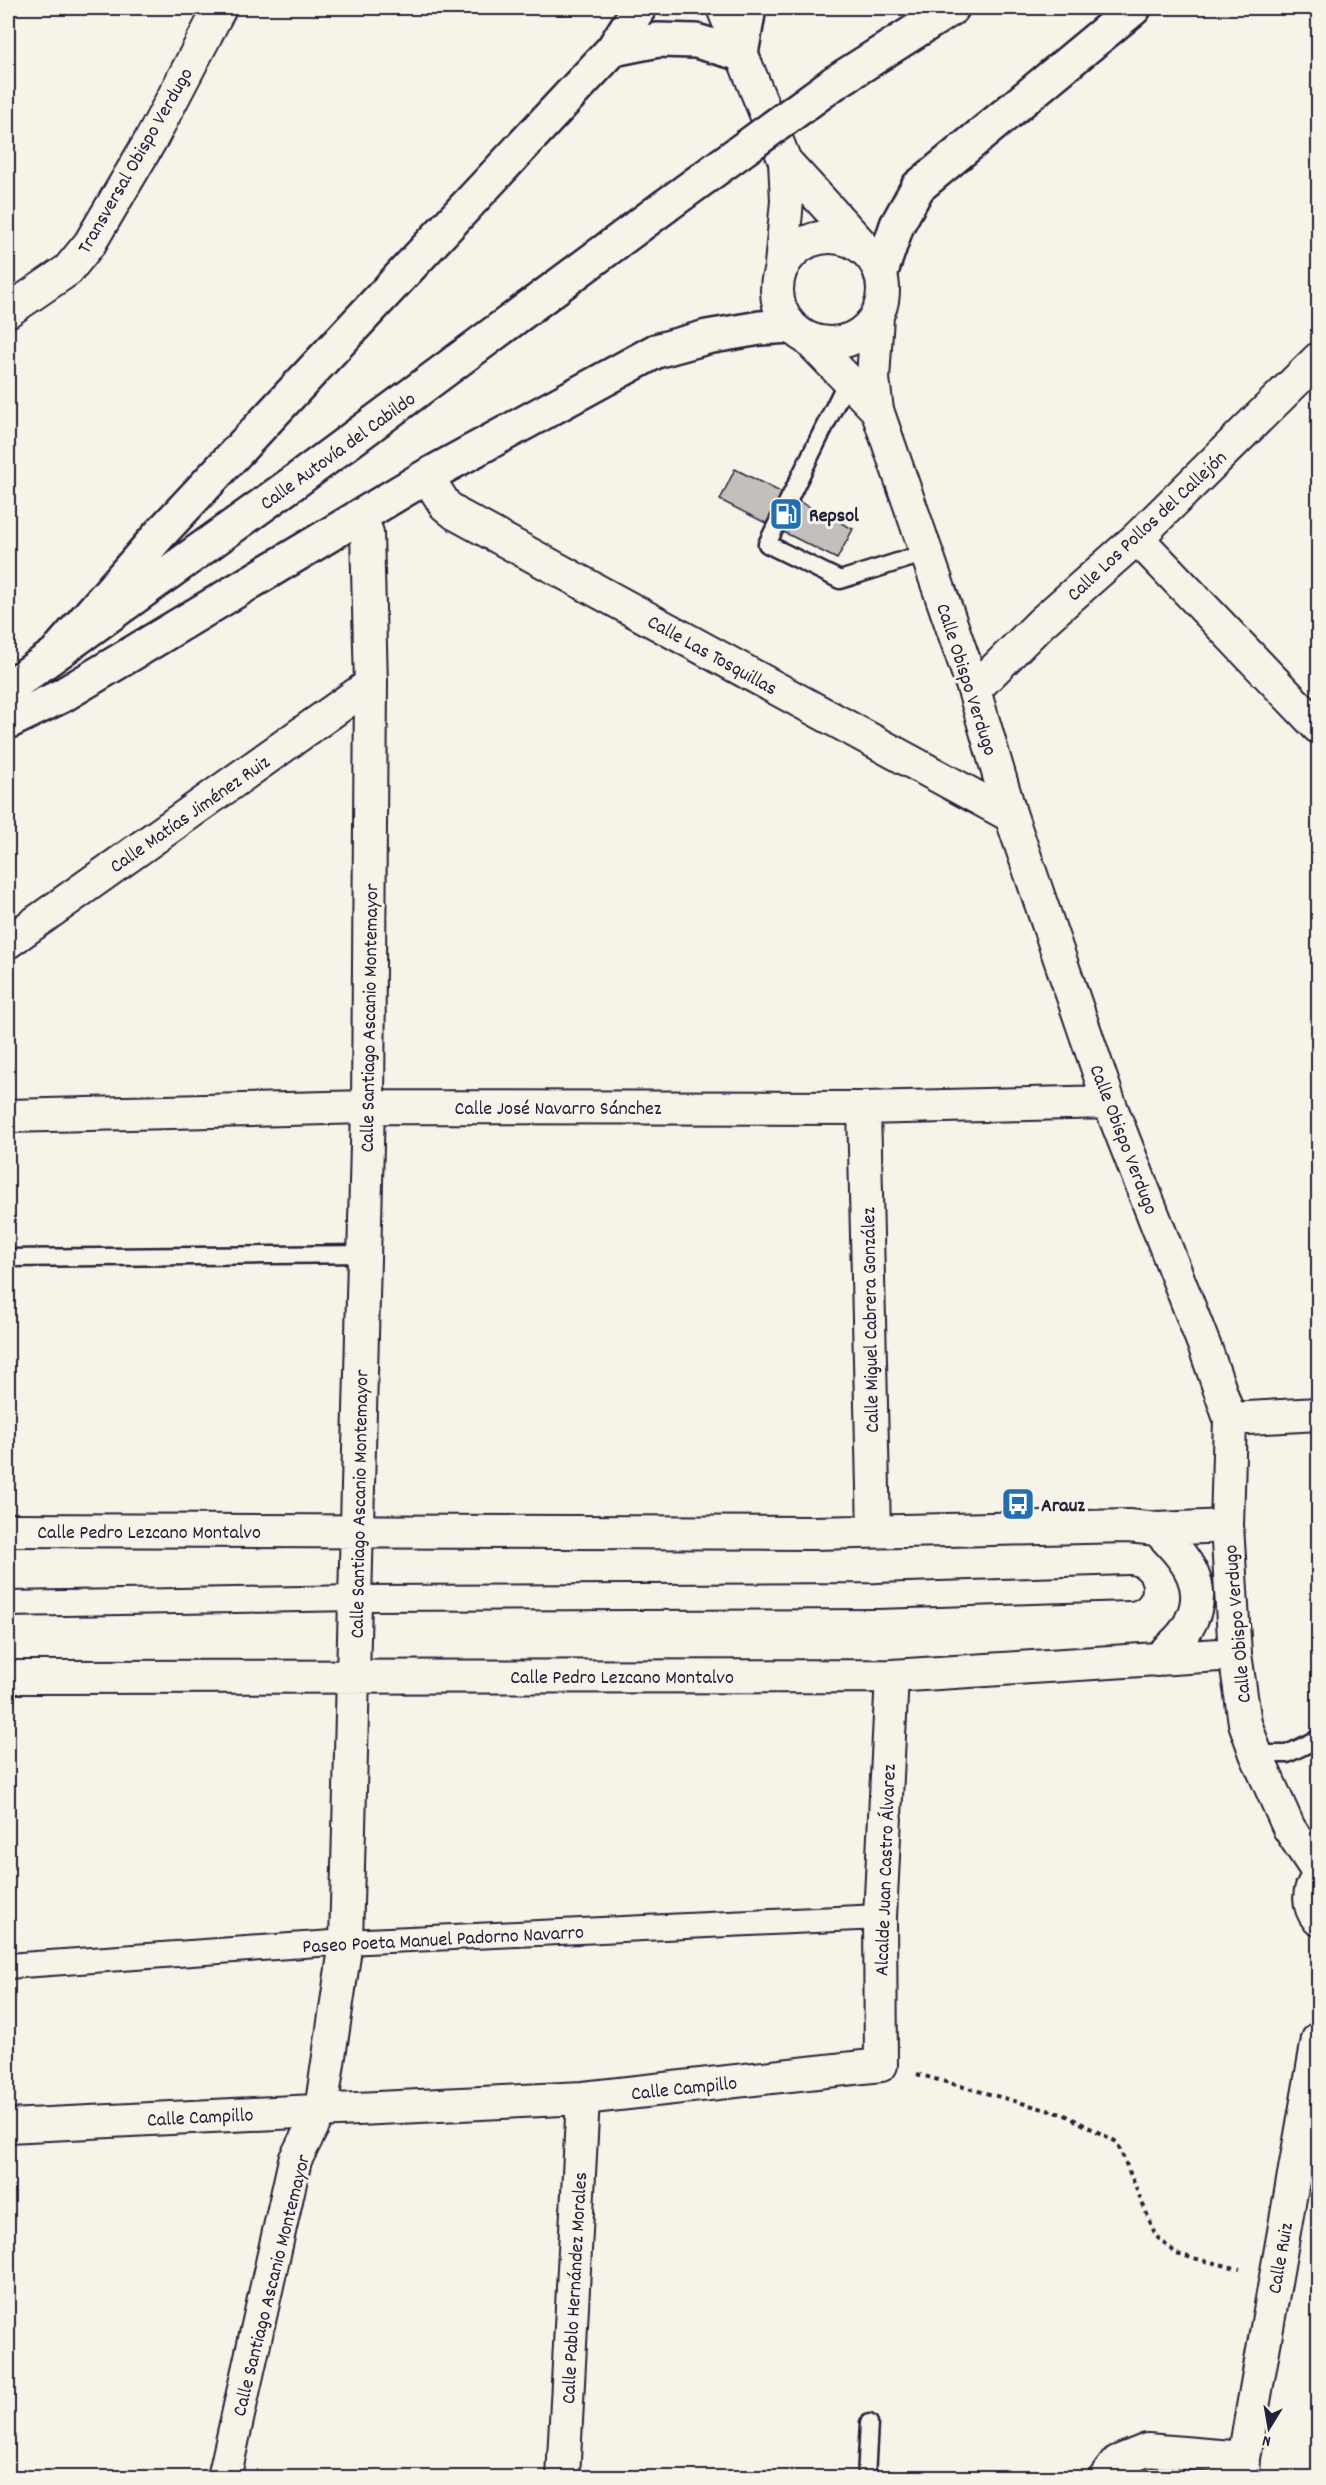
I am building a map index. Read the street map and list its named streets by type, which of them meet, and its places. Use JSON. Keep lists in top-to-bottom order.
{
  "streets": {
    "main road": ["Calle Autovía del Cabildo"],
    "street": [
      "Transversal Obispo Verdugo",
      "Calle Los Pollos del Callejón",
      "Calle Las Tosquillas",
      "Calle Obispo Verdugo",
      "Calle Matías Jiménez Ruiz",
      "Calle Santiago Ascanio Montemayor",
      "Calle José Navarro Sánchez",
      "Calle Miguel Cabrera González",
      "Calle Pedro Lezcano Montalvo",
      "Alcalde Juan Castro Álvarez",
      "Paseo Poeta Manuel Padorno Navarro",
      "Calle Campillo",
      "Calle Ruiz",
      "Calle Pablo Hernández Morales"
    ]
  },
  "crossings": [
    ["Calle Los Pollos del Callejón", "Calle Obispo Verdugo"],
    ["Calle Las Tosquillas", "Calle Obispo Verdugo"],
    ["Calle Obispo Verdugo", "Calle José Navarro Sánchez"],
    ["Calle Obispo Verdugo", "Calle Pedro Lezcano Montalvo"],
    ["Calle Matías Jiménez Ruiz", "Calle Santiago Ascanio Montemayor"],
    ["Calle Santiago Ascanio Montemayor", "Calle José Navarro Sánchez"],
    ["Calle Santiago Ascanio Montemayor", "Calle Pedro Lezcano Montalvo"],
    ["Calle Santiago Ascanio Montemayor", "Paseo Poeta Manuel Padorno Navarro"],
    ["Calle Santiago Ascanio Montemayor", "Calle Campillo"],
    ["Calle José Navarro Sánchez", "Calle Miguel Cabrera González"],
    ["Calle Miguel Cabrera González", "Calle Pedro Lezcano Montalvo"],
    ["Calle Pedro Lezcano Montalvo", "Alcalde Juan Castro Álvarez"],
    ["Alcalde Juan Castro Álvarez", "Paseo Poeta Manuel Padorno Navarro"],
    ["Alcalde Juan Castro Álvarez", "Calle Campillo"],
    ["Calle Campillo", "Calle Pablo Hernández Morales"]
  ],
  "places": {
    "fuel station": ["Repsol"],
    "bus stop": ["Arauz"]
  },
  "north": "bottom"
}
